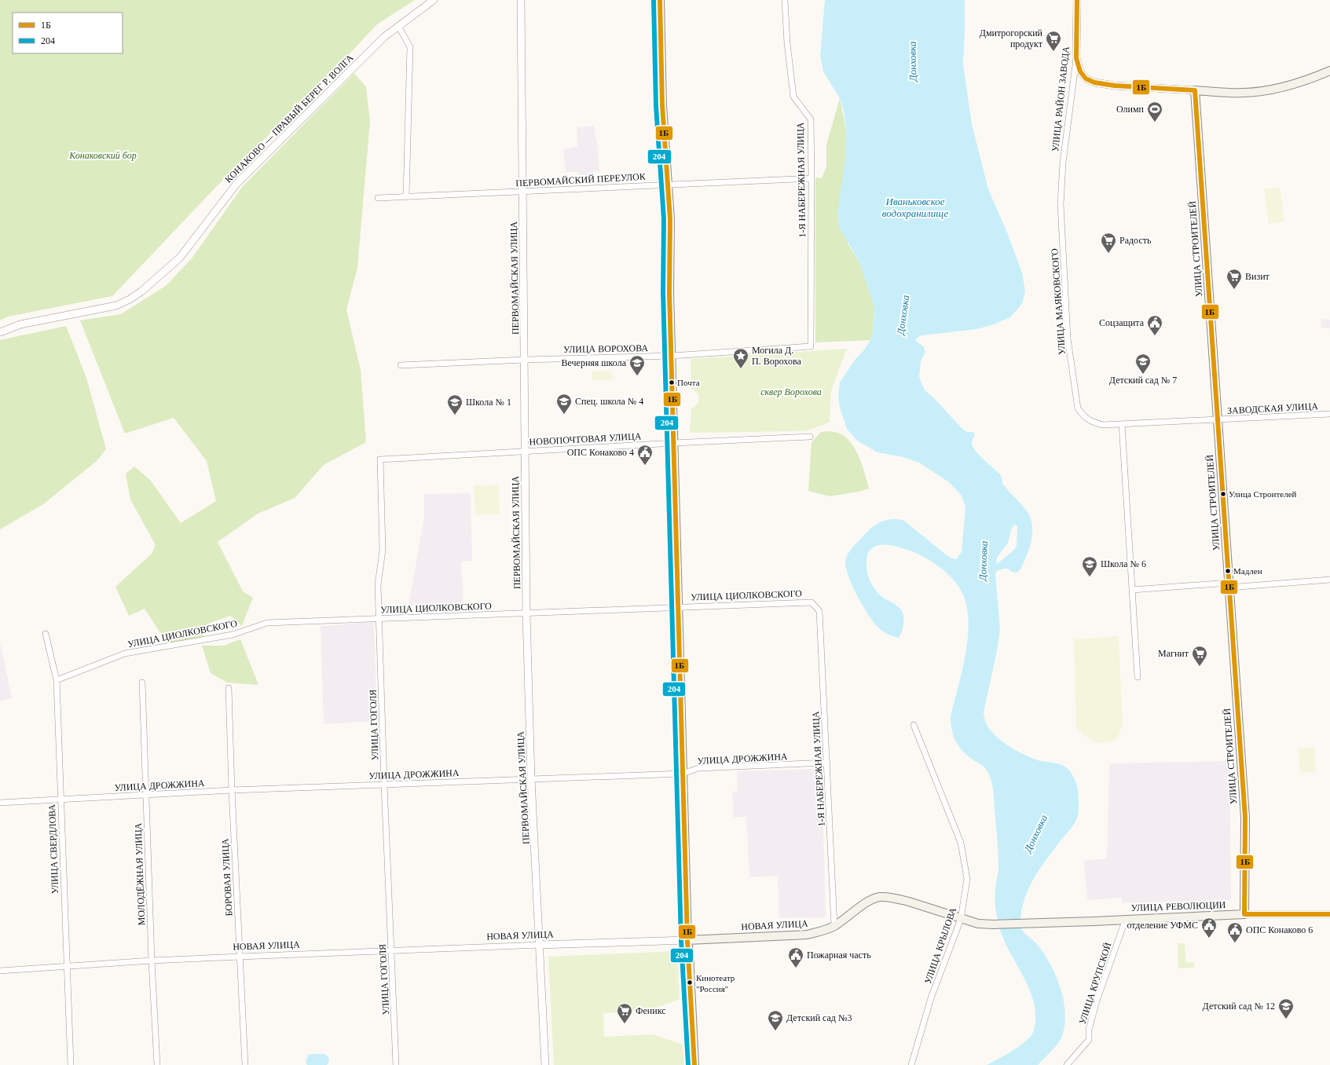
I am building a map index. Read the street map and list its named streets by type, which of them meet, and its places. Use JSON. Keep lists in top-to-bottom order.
{
  "streets": {
    "main road": ["УЛИЦА СТРОИТЕЛЕЙ", "УЛИЦА РЕВОЛЮЦИИ", "НОВАЯ УЛИЦА"],
    "street": [
      "УЛИЦА РАЙОН ЗАВОДА",
      "КОНАКОВО — ПРАВЫЙ БЕРЕГ Р. ВОЛГА",
      "ПЕРВОМАЙСКИЙ ПЕРЕУЛОК",
      "1-Я НАБЕРЕЖНАЯ УЛИЦА",
      "ПЕРВОМАЙСКАЯ УЛИЦА",
      "УЛИЦА МАЯКОВСКОГО",
      "УЛИЦА ВОРОХОВА",
      "ЗАВОДСКАЯ УЛИЦА",
      "НОВОПОЧТОВАЯ УЛИЦА",
      "УЛИЦА ЦИОЛКОВСКОГО",
      "УЛИЦА ГОГОЛЯ",
      "УЛИЦА ДРОЖЖИНА",
      "УЛИЦА СВЕРДЛОВА",
      "МОЛОДЁЖНАЯ УЛИЦА",
      "БОРОВАЯ УЛИЦА",
      "УЛИЦА КРЫЛОВА",
      "УЛИЦА КРУПСКОЙ"
    ]
  },
  "crossings": [
    ["УЛИЦА РАЙОН ЗАВОДА", "УЛИЦА МАЯКОВСКОГО"],
    ["ПЕРВОМАЙСКИЙ ПЕРЕУЛОК", "1-Я НАБЕРЕЖНАЯ УЛИЦА"],
    ["ПЕРВОМАЙСКИЙ ПЕРЕУЛОК", "ПЕРВОМАЙСКАЯ УЛИЦА"],
    ["1-Я НАБЕРЕЖНАЯ УЛИЦА", "УЛИЦА ВОРОХОВА"],
    ["1-Я НАБЕРЕЖНАЯ УЛИЦА", "УЛИЦА ЦИОЛКОВСКОГО"],
    ["1-Я НАБЕРЕЖНАЯ УЛИЦА", "УЛИЦА ДРОЖЖИНА"],
    ["1-Я НАБЕРЕЖНАЯ УЛИЦА", "НОВАЯ УЛИЦА"],
    ["УЛИЦА СТРОИТЕЛЕЙ", "ЗАВОДСКАЯ УЛИЦА"],
    ["УЛИЦА СТРОИТЕЛЕЙ", "УЛИЦА РЕВОЛЮЦИИ"],
    ["ПЕРВОМАЙСКАЯ УЛИЦА", "УЛИЦА ВОРОХОВА"],
    ["ПЕРВОМАЙСКАЯ УЛИЦА", "НОВОПОЧТОВАЯ УЛИЦА"],
    ["ПЕРВОМАЙСКАЯ УЛИЦА", "УЛИЦА ЦИОЛКОВСКОГО"],
    ["ПЕРВОМАЙСКАЯ УЛИЦА", "УЛИЦА ДРОЖЖИНА"],
    ["ПЕРВОМАЙСКАЯ УЛИЦА", "НОВАЯ УЛИЦА"],
    ["УЛИЦА МАЯКОВСКОГО", "ЗАВОДСКАЯ УЛИЦА"],
    ["НОВОПОЧТОВАЯ УЛИЦА", "УЛИЦА ГОГОЛЯ"],
    ["УЛИЦА ЦИОЛКОВСКОГО", "УЛИЦА ГОГОЛЯ"],
    ["УЛИЦА ЦИОЛКОВСКОГО", "УЛИЦА СВЕРДЛОВА"],
    ["УЛИЦА ГОГОЛЯ", "УЛИЦА ДРОЖЖИНА"],
    ["УЛИЦА ГОГОЛЯ", "НОВАЯ УЛИЦА"],
    ["УЛИЦА ДРОЖЖИНА", "УЛИЦА СВЕРДЛОВА"],
    ["УЛИЦА ДРОЖЖИНА", "МОЛОДЁЖНАЯ УЛИЦА"],
    ["УЛИЦА ДРОЖЖИНА", "БОРОВАЯ УЛИЦА"],
    ["УЛИЦА СВЕРДЛОВА", "НОВАЯ УЛИЦА"],
    ["МОЛОДЁЖНАЯ УЛИЦА", "НОВАЯ УЛИЦА"],
    ["БОРОВАЯ УЛИЦА", "НОВАЯ УЛИЦА"],
    ["УЛИЦА РЕВОЛЮЦИИ", "НОВАЯ УЛИЦА"],
    ["УЛИЦА РЕВОЛЮЦИИ", "УЛИЦА КРУПСКОЙ"],
    ["НОВАЯ УЛИЦА", "УЛИЦА КРЫЛОВА"]
  ],
  "water": ["Донховка", "Иваньковское водохранилище"],
  "parks": ["Конаковский бор", "сквер Ворохова"],
  "places": {
    "supermarket": [
      "Дмитрогорский продукт",
      "Радость",
      "Визит",
      "Магнит",
      "Феникс"
    ],
    "sports": ["Олимп"],
    "public building": [
      "Соцзащита",
      "ОПС Конаково 4",
      "отделение УФМС",
      "ОПС Конаково 6",
      "Пожарная часть"
    ],
    "place": ["Могила Д. П. Ворохова"],
    "school or university": [
      "Детский сад № 7",
      "Вечерняя школа",
      "Спец. школа № 4",
      "Школа № 1",
      "Школа № 6",
      "Детский сад № 12",
      "Детский сад №3"
    ],
    "other": [
      "Почта",
      "Улица Строителей",
      "Мадлен",
      "Кинотеатр \"Россия\""
    ]
  },
  "lines": ["transit line 1Б", "transit line 204"],
  "legend": ["1Б", "204"]
}
